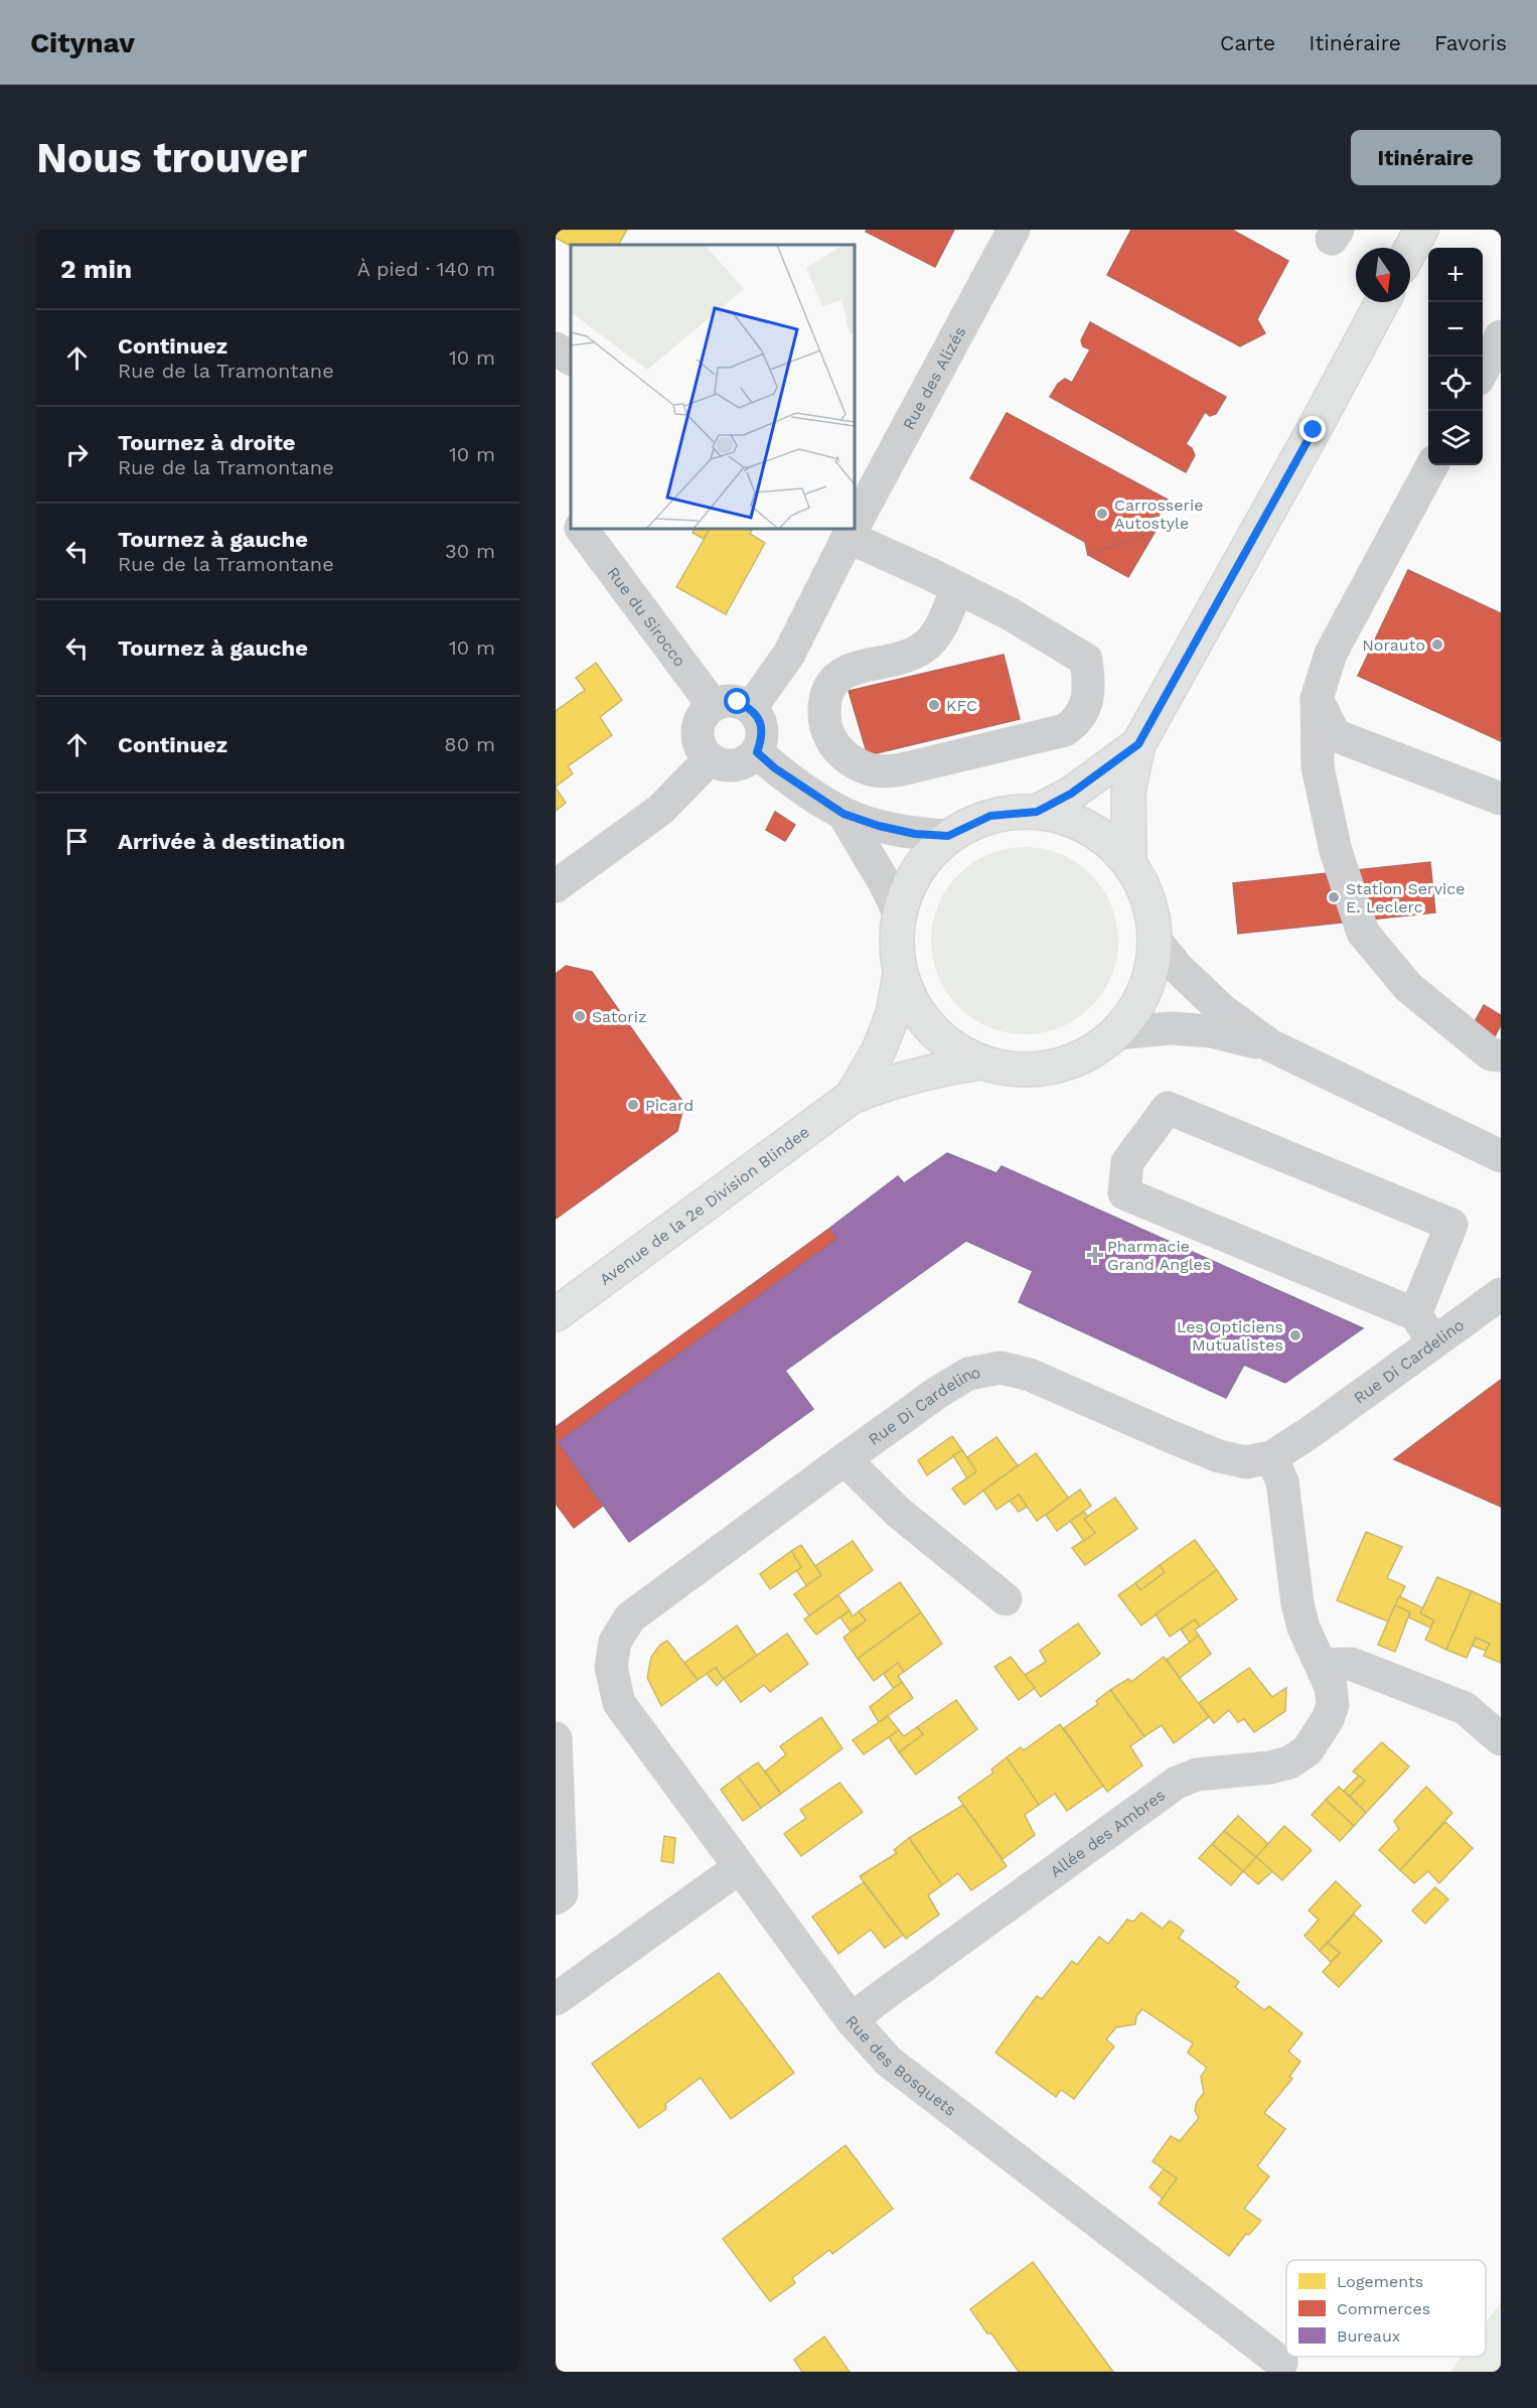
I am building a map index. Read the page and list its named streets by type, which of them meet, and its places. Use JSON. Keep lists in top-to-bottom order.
{
  "streets": {
    "main road": ["Avenue de la 2e Division Blindee"],
    "street": [
      "Rue des Alizés",
      "Rue du Sirocco",
      "Rue Di Cardelino",
      "Allée des Ambres",
      "Rue des Bosquets"
    ]
  },
  "crossings": [
    ["Rue des Alizés", "Rue du Sirocco"],
    ["Rue Di Cardelino", "Allée des Ambres"],
    ["Rue Di Cardelino", "Rue des Bosquets"],
    ["Allée des Ambres", "Rue des Bosquets"]
  ],
  "places": {
    "other": [
      "Carrosserie Autostyle",
      "Norauto",
      "KFC",
      "Station Service E. Leclerc",
      "Satoriz",
      "Picard",
      "Les Opticiens Mutualistes"
    ],
    "health": ["Pharmacie Grand Angles"]
  },
  "legend": ["Logements", "Commerces", "Bureaux"],
  "north": "bottom",
  "page": {
    "header": "Citynav",
    "nav": ["Carte", "Itinéraire", "Favoris"],
    "buttons": "Itinéraire",
    "title": "Nous trouver",
    "heading": ["2 min", "À pied · 140 m"],
    "map_buttons": ["+", "−"],
    "list": [
      ["Continuez", "Rue de la Tramontane", "10 m"],
      ["Tournez à droite", "Rue de la Tramontane", "10 m"],
      ["Tournez à gauche", "Rue de la Tramontane", "30 m"],
      ["Tournez à gauche", "10 m"],
      ["Continuez", "80 m"],
      "Arrivée à destination"
    ]
  }
}
